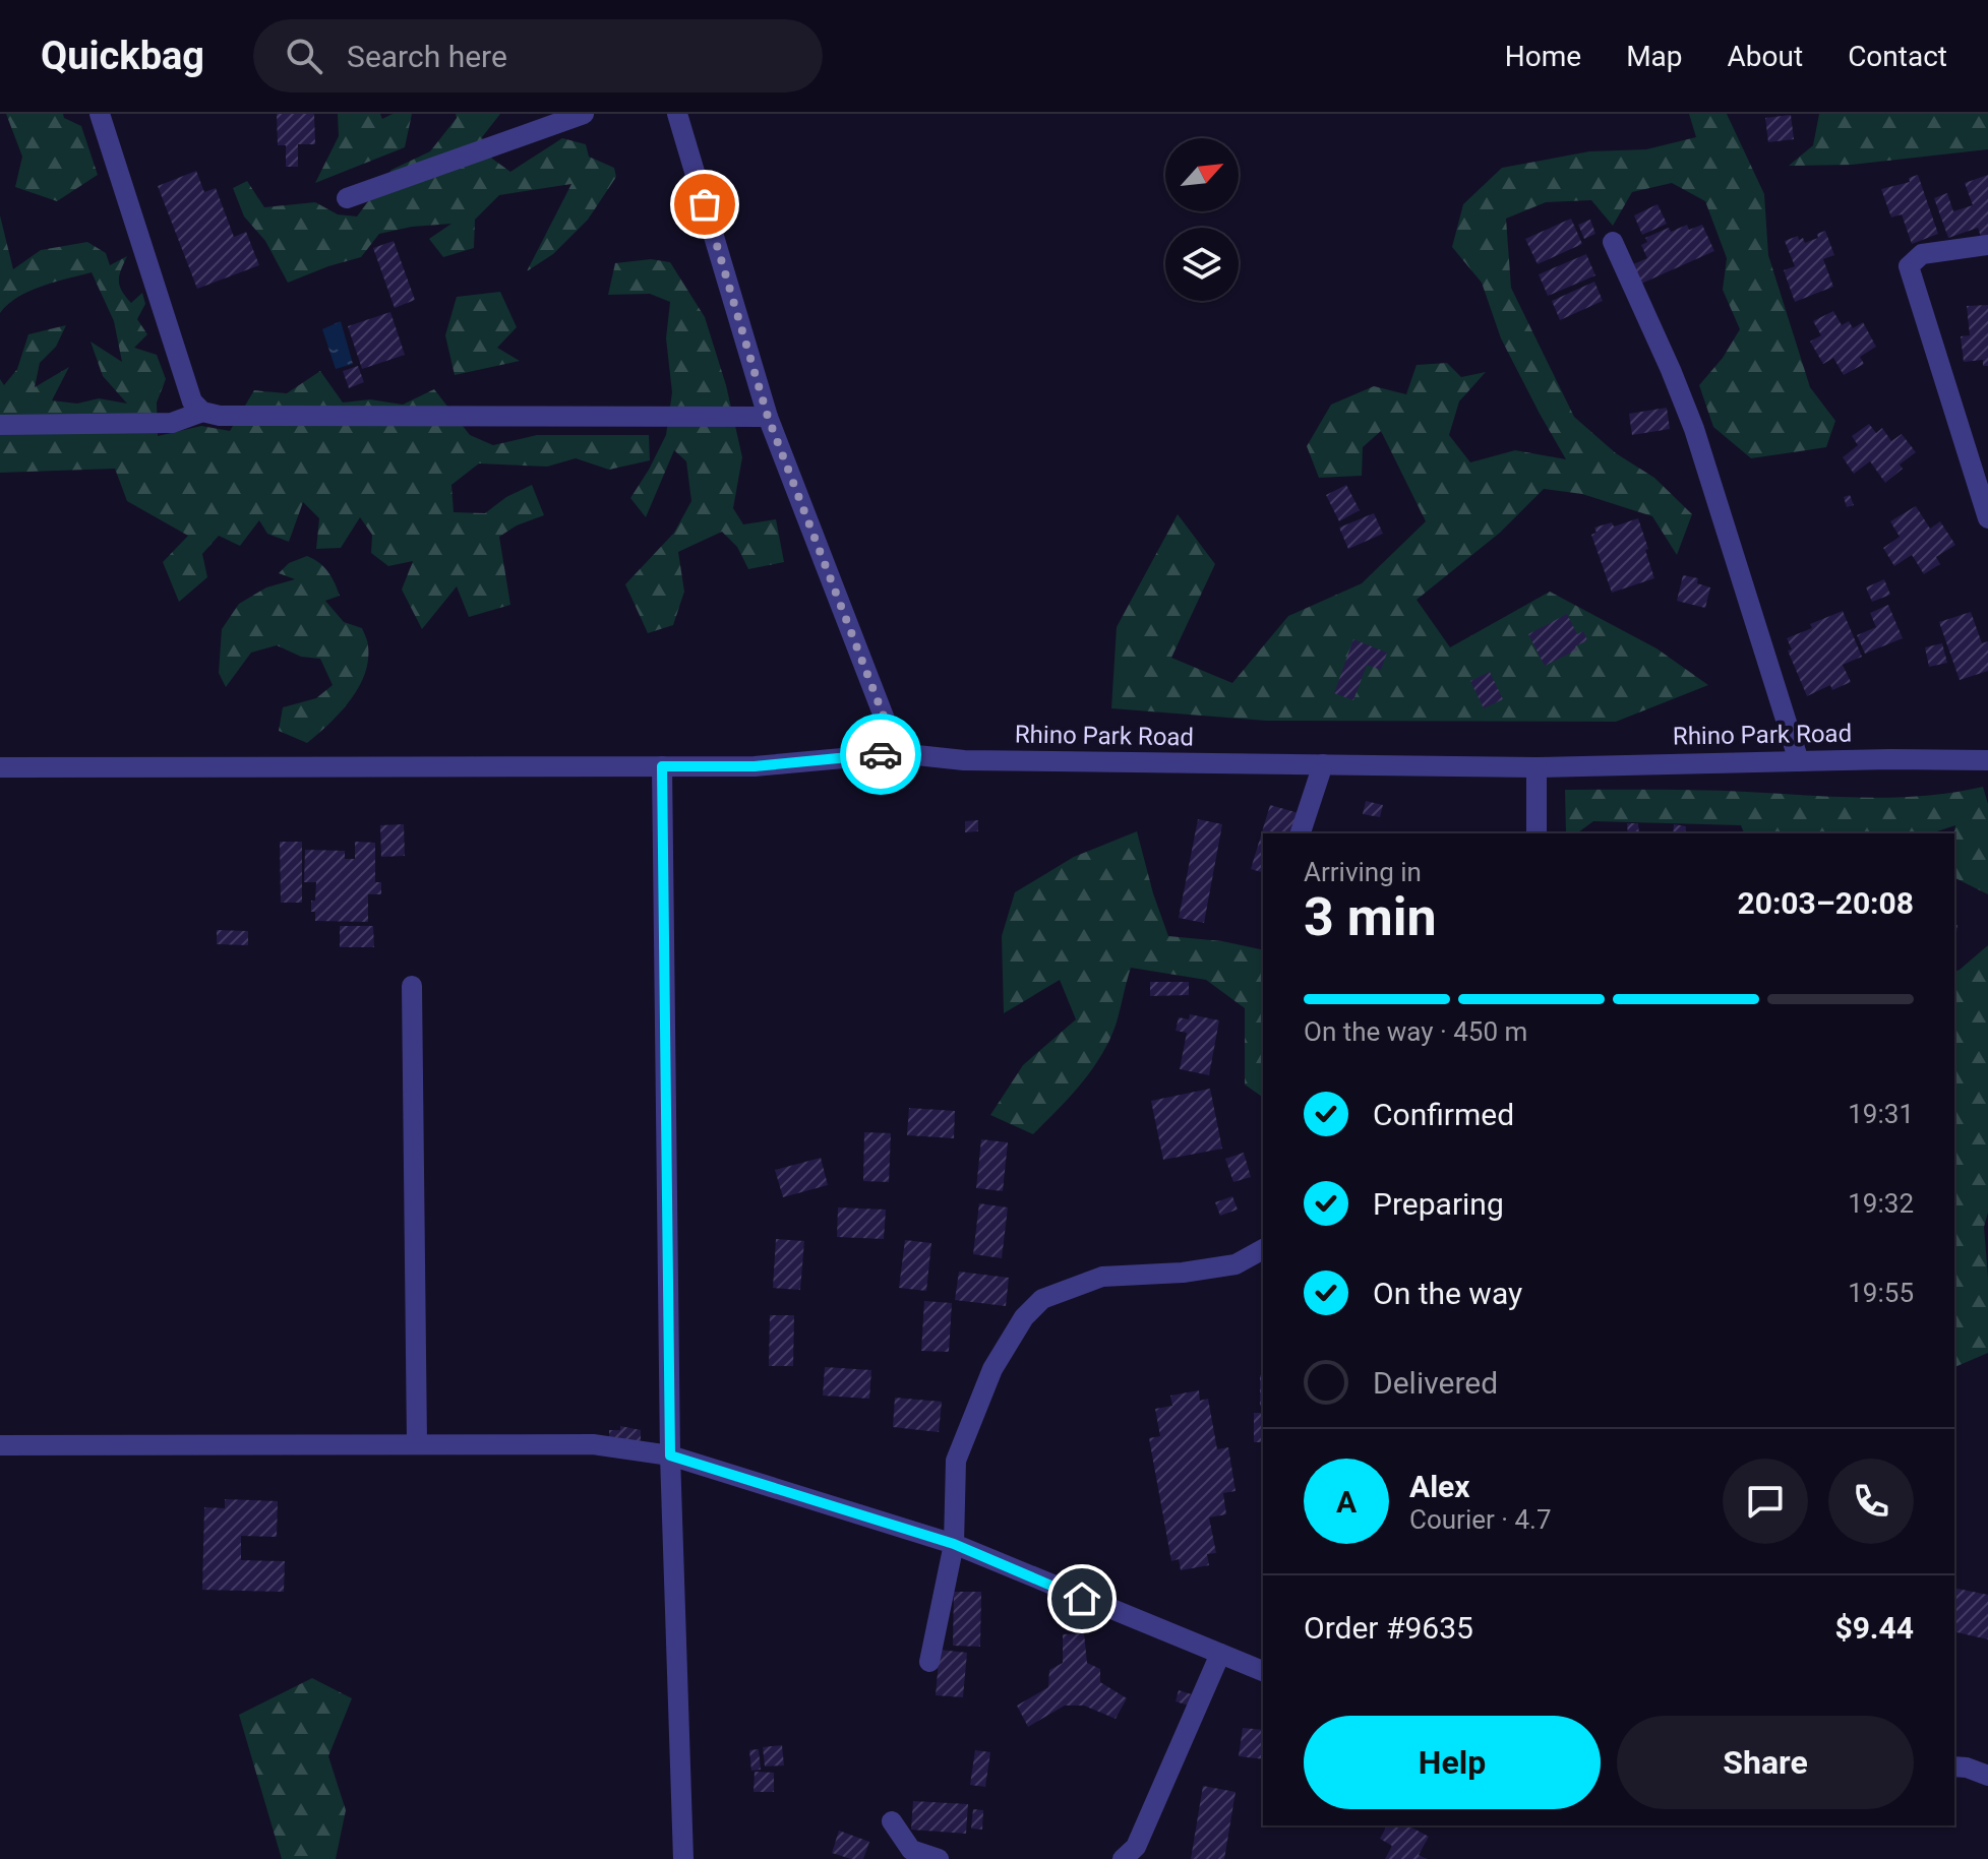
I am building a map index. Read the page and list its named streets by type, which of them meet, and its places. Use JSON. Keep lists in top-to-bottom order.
{
  "streets": {
    "street": ["Rhino Park Road"]
  },
  "north": "top right",
  "page": {
    "header": "Quickbag",
    "search": "Search here",
    "nav": [
      "Home",
      "Map",
      "About",
      "Contact"
    ],
    "heading": ["3 min", "Arriving in", "20:03–20:08"],
    "panel": [
      "Alex",
      "Courier · 4.7",
      "Order #9635",
      "$9.44"
    ],
    "bar": "On the way · 450 m",
    "list": [
      ["Confirmed", "19:31"],
      ["Preparing", "19:32"],
      ["On the way", "19:55"],
      "Delivered"
    ],
    "round": "A",
    "buttons": ["Help", "Share"]
  }
}
